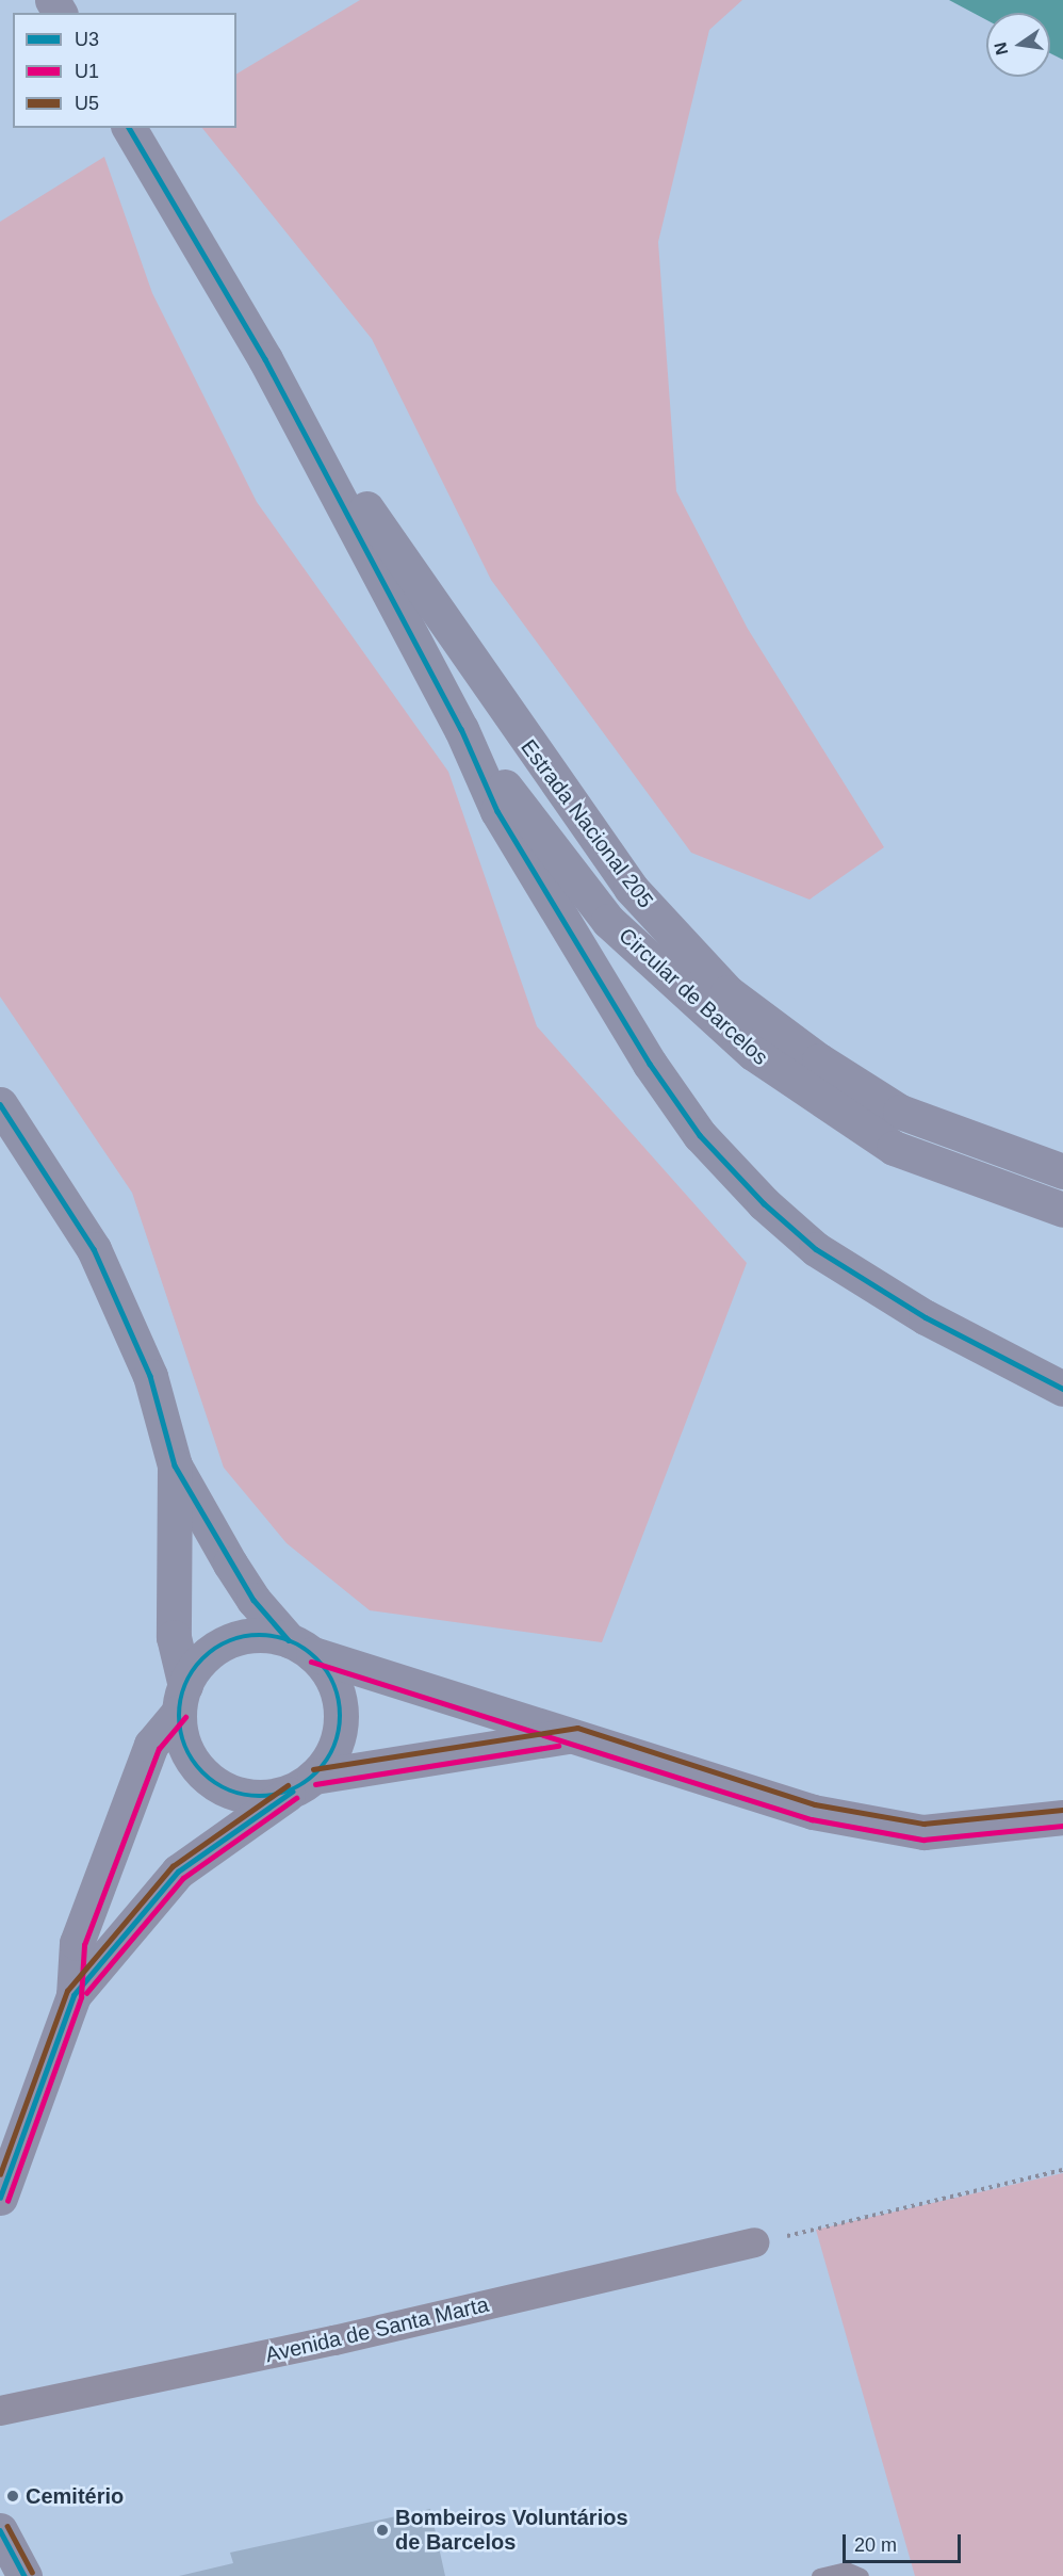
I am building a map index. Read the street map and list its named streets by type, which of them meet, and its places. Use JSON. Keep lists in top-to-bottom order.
{
  "streets": {
    "main road": ["Estrada Nacional 205", "Circular de Barcelos"],
    "street": ["Avenida de Santa Marta"]
  },
  "crossings": [
    ["Estrada Nacional 205", "Circular de Barcelos"]
  ],
  "places": ["Cemitério", "Bombeiros Voluntários de Barcelos"],
  "lines": ["transit line U3", "transit line U1", "transit line U5"],
  "legend": ["U3", "U1", "U5"],
  "scale_bar": "20 m",
  "north": "left"
}
